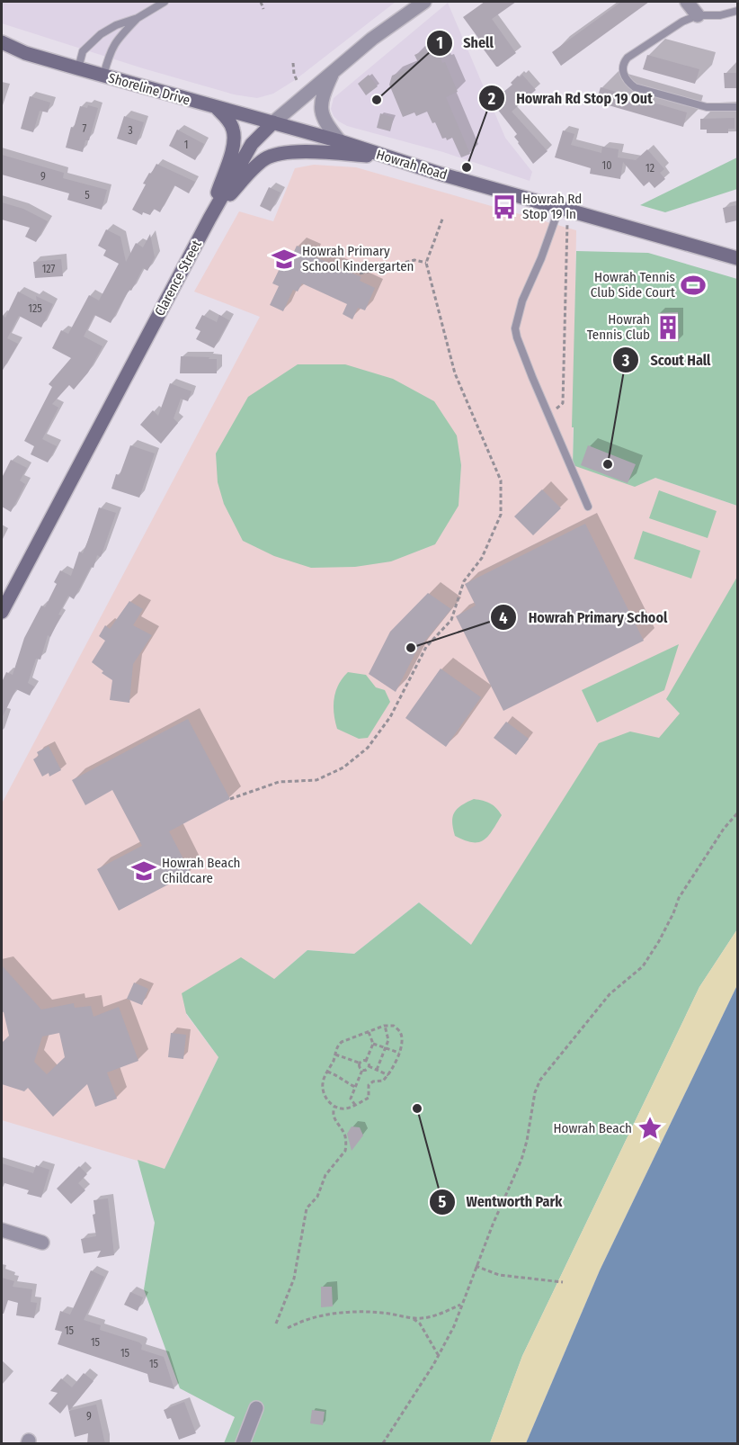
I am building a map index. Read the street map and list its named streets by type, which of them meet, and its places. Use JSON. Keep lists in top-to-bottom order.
{
  "streets": {
    "main road": ["Shoreline Drive", "Howrah Road", "Clarence Street"]
  },
  "crossings": [
    ["Shoreline Drive", "Howrah Road"],
    ["Shoreline Drive", "Clarence Street"],
    ["Howrah Road", "Clarence Street"]
  ],
  "places": {
    "other": [
      "Shell",
      "Howrah Rd Stop 19 Out",
      "Scout Hall",
      "Howrah Primary School",
      "Wentworth Park"
    ],
    "bus stop": ["Howrah Rd Stop 19 In"],
    "school or university": ["Howrah Primary School Kindergarten", "Howrah Beach Childcare"],
    "sports": ["Howrah Tennis Club Side Court"],
    "building": ["Howrah Tennis Club"],
    "place": ["Howrah Beach"]
  },
  "house_numbers": [
    "7",
    "3",
    "1",
    "10",
    "12",
    "9",
    "5",
    "127",
    "125",
    "15",
    "15",
    "15",
    "15",
    "9"
  ]
}
